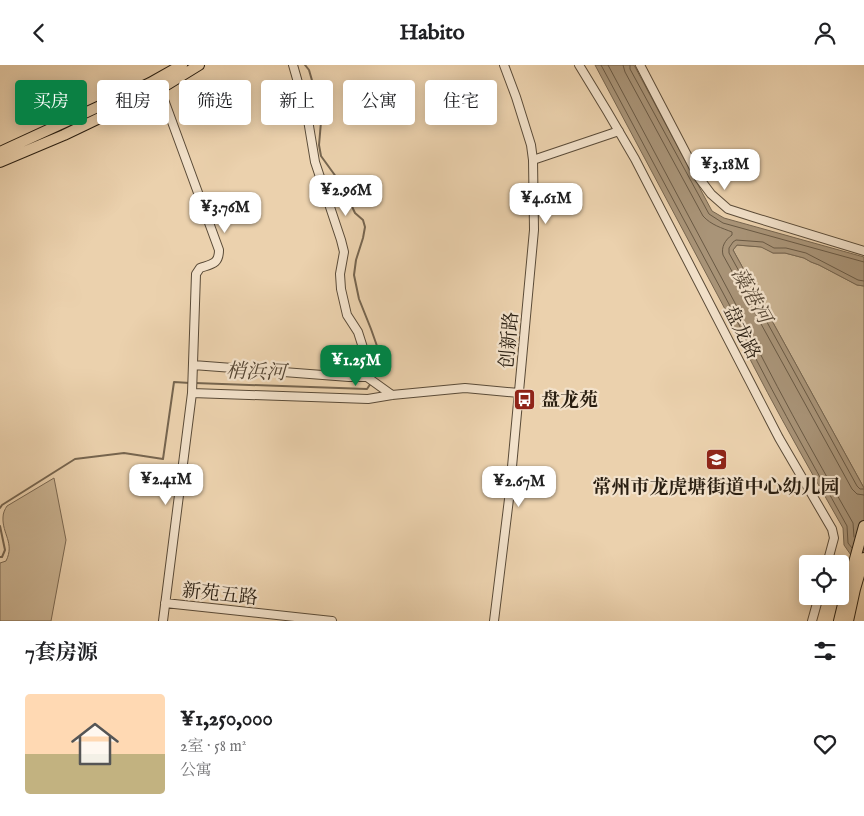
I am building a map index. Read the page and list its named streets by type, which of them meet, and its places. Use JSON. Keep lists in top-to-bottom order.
{
  "streets": {
    "street": ["盘龙路", "创新路", "新苑五路"]
  },
  "water": ["藻港河", "梢浜河"],
  "places": {
    "bus stop": ["盘龙苑"],
    "school or university": ["常州市龙虎塘街道中心幼儿园"]
  },
  "page": {
    "header": "Habito",
    "chip": [
      "买房",
      "租房",
      "筛选",
      "新上",
      "公寓",
      "住宅"
    ],
    "price": [
      "¥3.18M",
      "¥2.96M",
      "¥4.61M",
      "¥3.76M",
      "¥1.25M",
      "¥2.41M",
      "¥2.67M"
    ],
    "heading": "7套房源",
    "list": [
      {
        "name": "¥1,250,000",
        "note": "2室 · 58 m² · 公寓"
      }
    ]
  }
}
